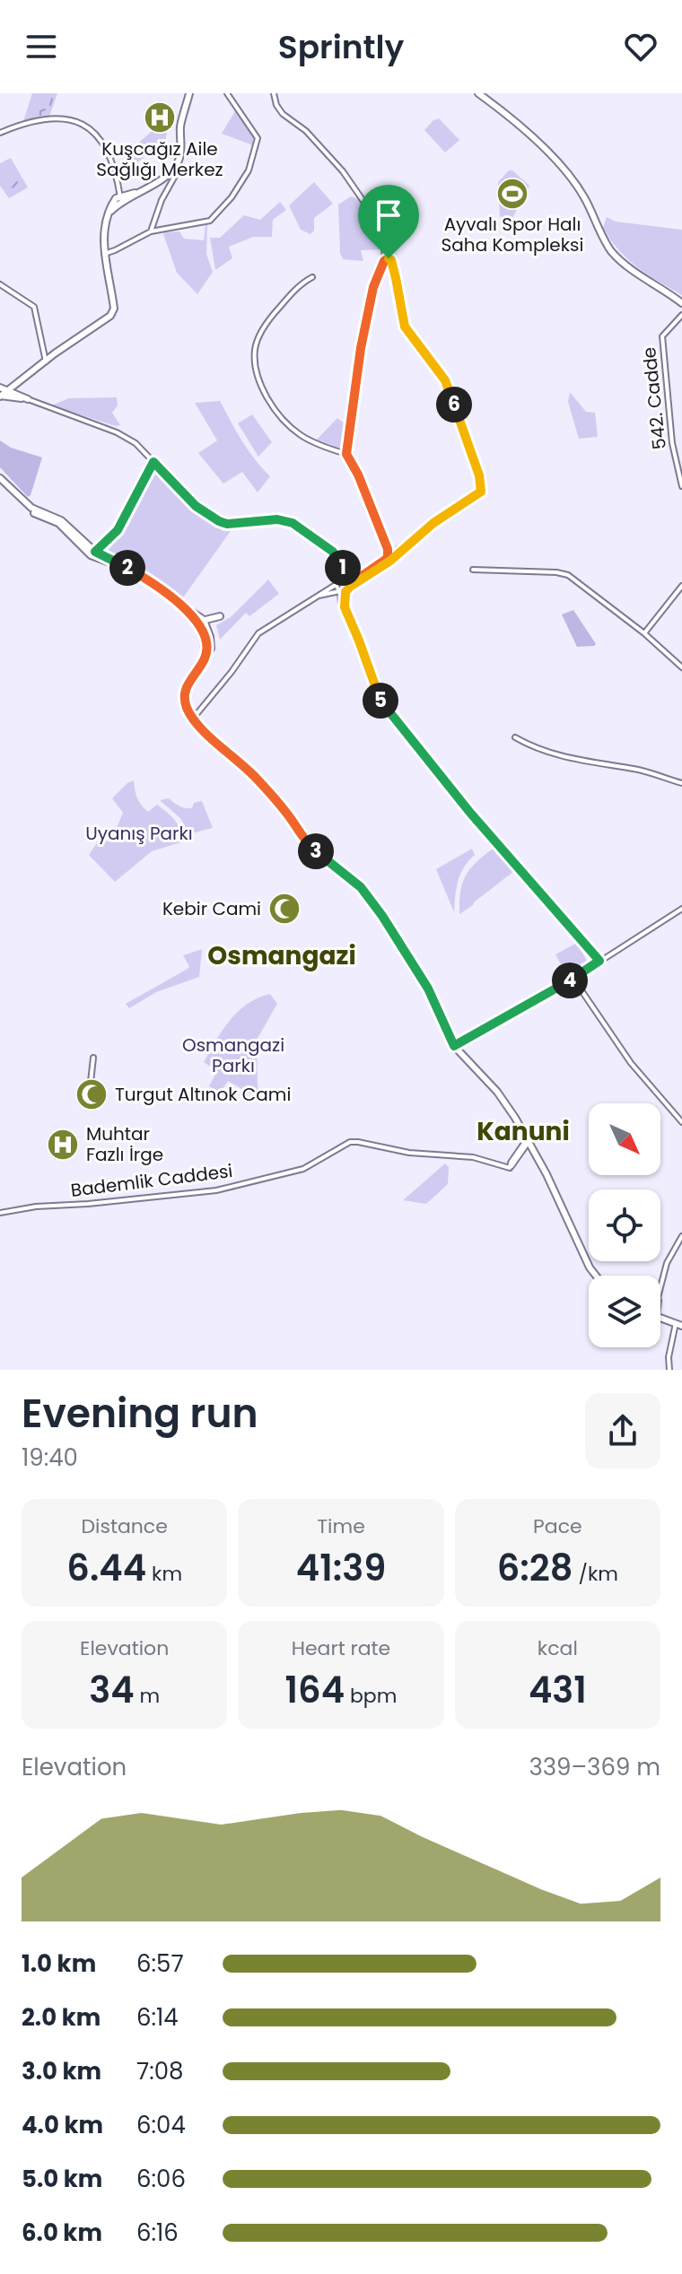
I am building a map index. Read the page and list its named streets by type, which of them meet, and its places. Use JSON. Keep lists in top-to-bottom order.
{
  "streets": {
    "street": ["542. Cadde", "Bademlik Caddesi"]
  },
  "districts": ["Osmangazi", "Kanuni"],
  "parks": ["Uyanış Parkı", "Osmangazi Parkı"],
  "places": {
    "hospital": ["Kuşcağız Aile Sağlığı Merkez", "Muhtar Fazlı İrge"],
    "sports": ["Ayvalı Spor Halı Saha Kompleksi"],
    "mosque": ["Kebir Cami", "Turgut Altınok Cami"]
  },
  "north": "bottom right",
  "page": {
    "header": "Sprintly",
    "pins": [
      "6",
      "1",
      "2",
      "5",
      "3",
      "4"
    ],
    "heading": ["Evening run", "19:40"],
    "stats": [
      ["Distance", "6.44 km"],
      ["Time", "41:39"],
      ["Pace", "6:28 /km"],
      ["Elevation", "34 m"],
      ["Heart rate", "164 bpm"],
      ["kcal", "431"]
    ],
    "chart": ["Elevation", "339–369 m"],
    "list": [
      {
        "name": "1.0 km",
        "note": "6:57"
      },
      {
        "name": "2.0 km",
        "note": "6:14"
      },
      {
        "name": "3.0 km",
        "note": "7:08"
      },
      {
        "name": "4.0 km",
        "note": "6:04"
      },
      {
        "name": "5.0 km",
        "note": "6:06"
      },
      {
        "name": "6.0 km",
        "note": "6:16"
      }
    ]
  }
}
